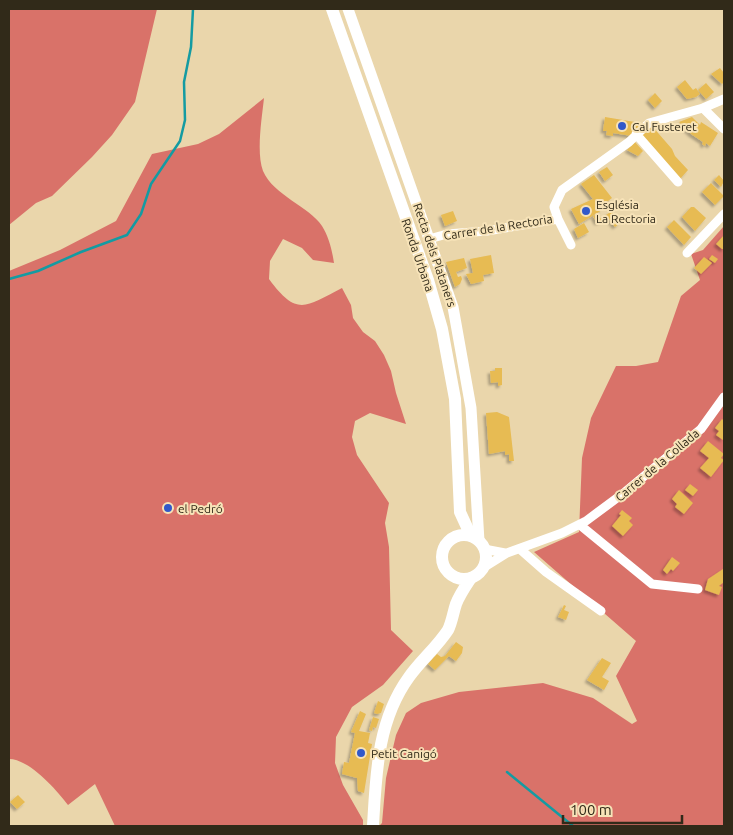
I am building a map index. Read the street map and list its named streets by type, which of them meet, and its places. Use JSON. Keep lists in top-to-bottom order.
{
  "streets": {
    "main road": ["Ronda Urbana"],
    "street": ["Carrer de la Rectoria", "Recta dels Plataners", "Carrer de la Collada"]
  },
  "crossings": [
    ["Carrer de la Rectoria", "Recta dels Plataners"],
    ["Ronda Urbana", "Recta dels Plataners"]
  ],
  "places": [
    "Cal Fusteret",
    "Església La Rectoria",
    "el Pedró",
    "Petit Canigó"
  ],
  "scale_bar": "100 m"
}
